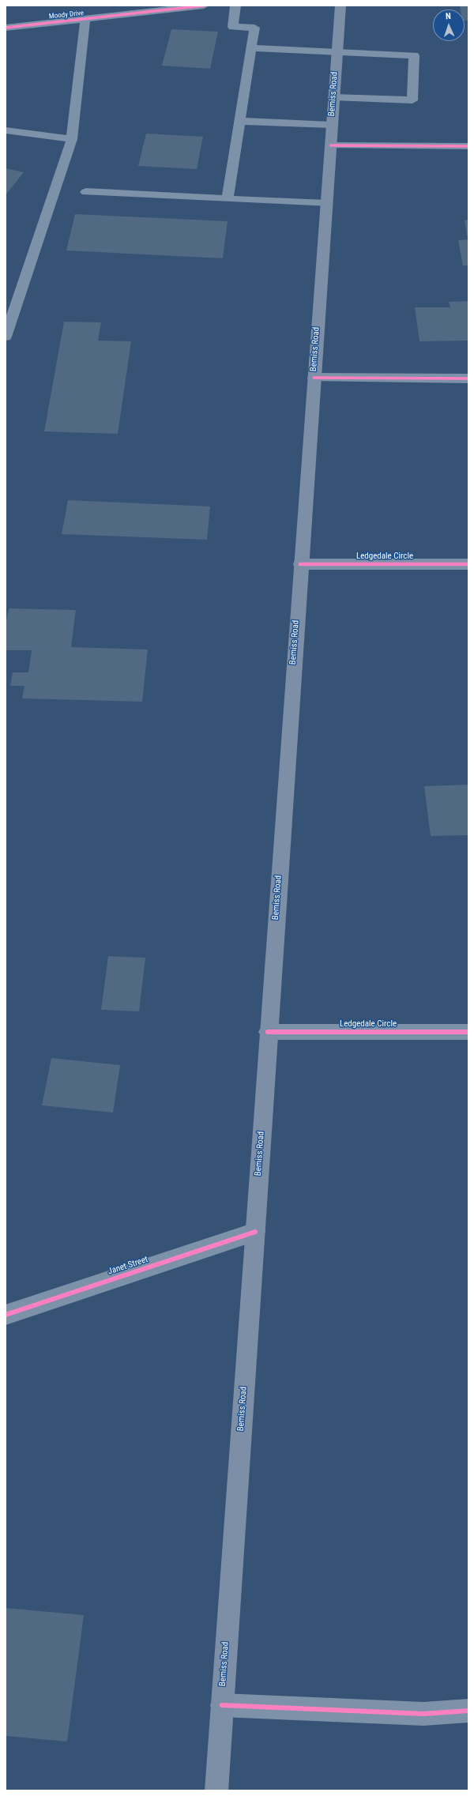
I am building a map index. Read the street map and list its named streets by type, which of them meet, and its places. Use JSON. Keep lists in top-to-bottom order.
{
  "streets": {
    "main road": ["Bemiss Road"],
    "street": ["Moody Drive", "Ledgedale Circle", "Janet Street"]
  },
  "crossings": [
    ["Bemiss Road", "Ledgedale Circle"],
    ["Bemiss Road", "Janet Street"]
  ],
  "north": "top"
}
